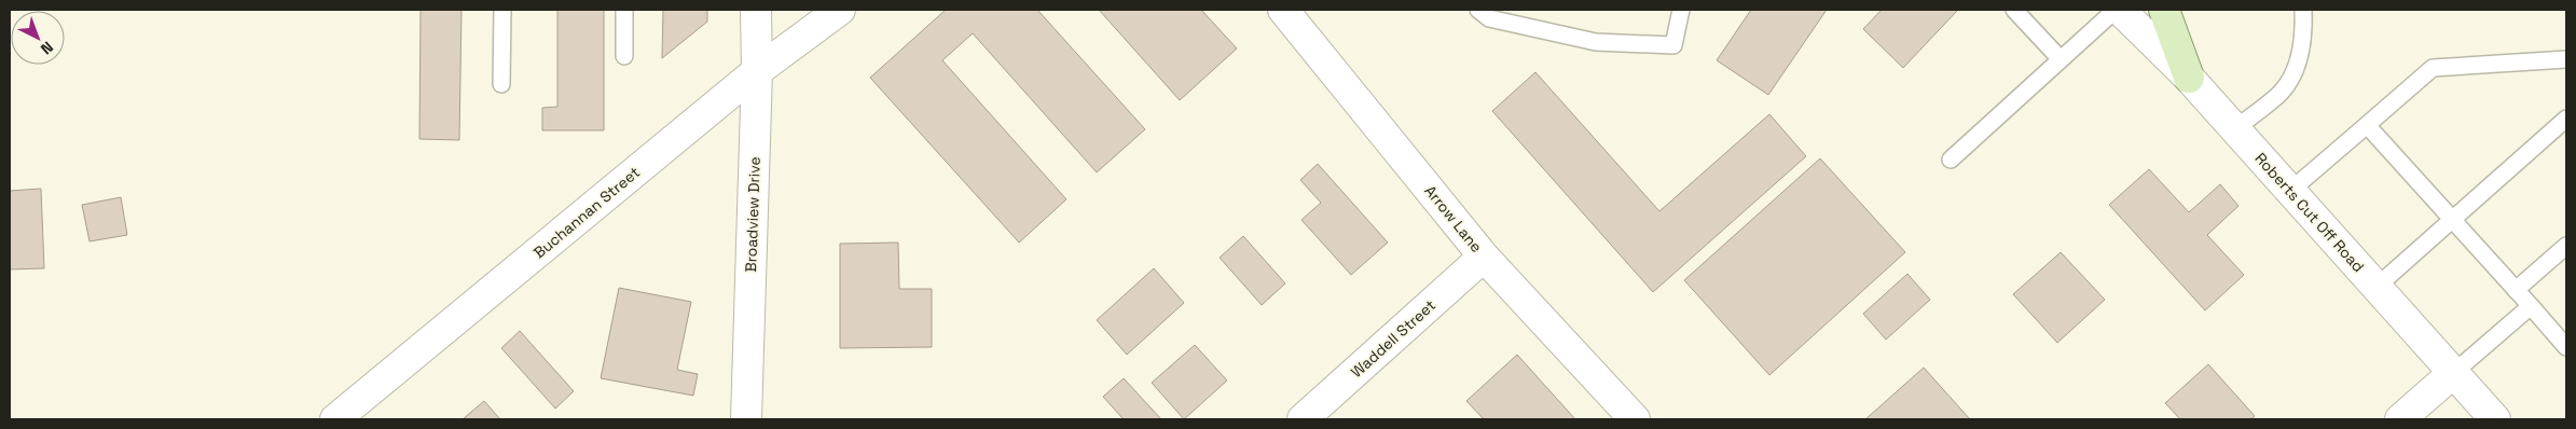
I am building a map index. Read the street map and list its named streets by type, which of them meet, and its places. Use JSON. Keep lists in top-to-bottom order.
{
  "streets": {
    "street": [
      "Buchannan Street",
      "Roberts Cut Off Road",
      "Broadview Drive",
      "Arrow Lane",
      "Waddell Street"
    ]
  },
  "crossings": [
    ["Buchannan Street", "Broadview Drive"],
    ["Arrow Lane", "Waddell Street"]
  ],
  "north": "bottom right"
}
